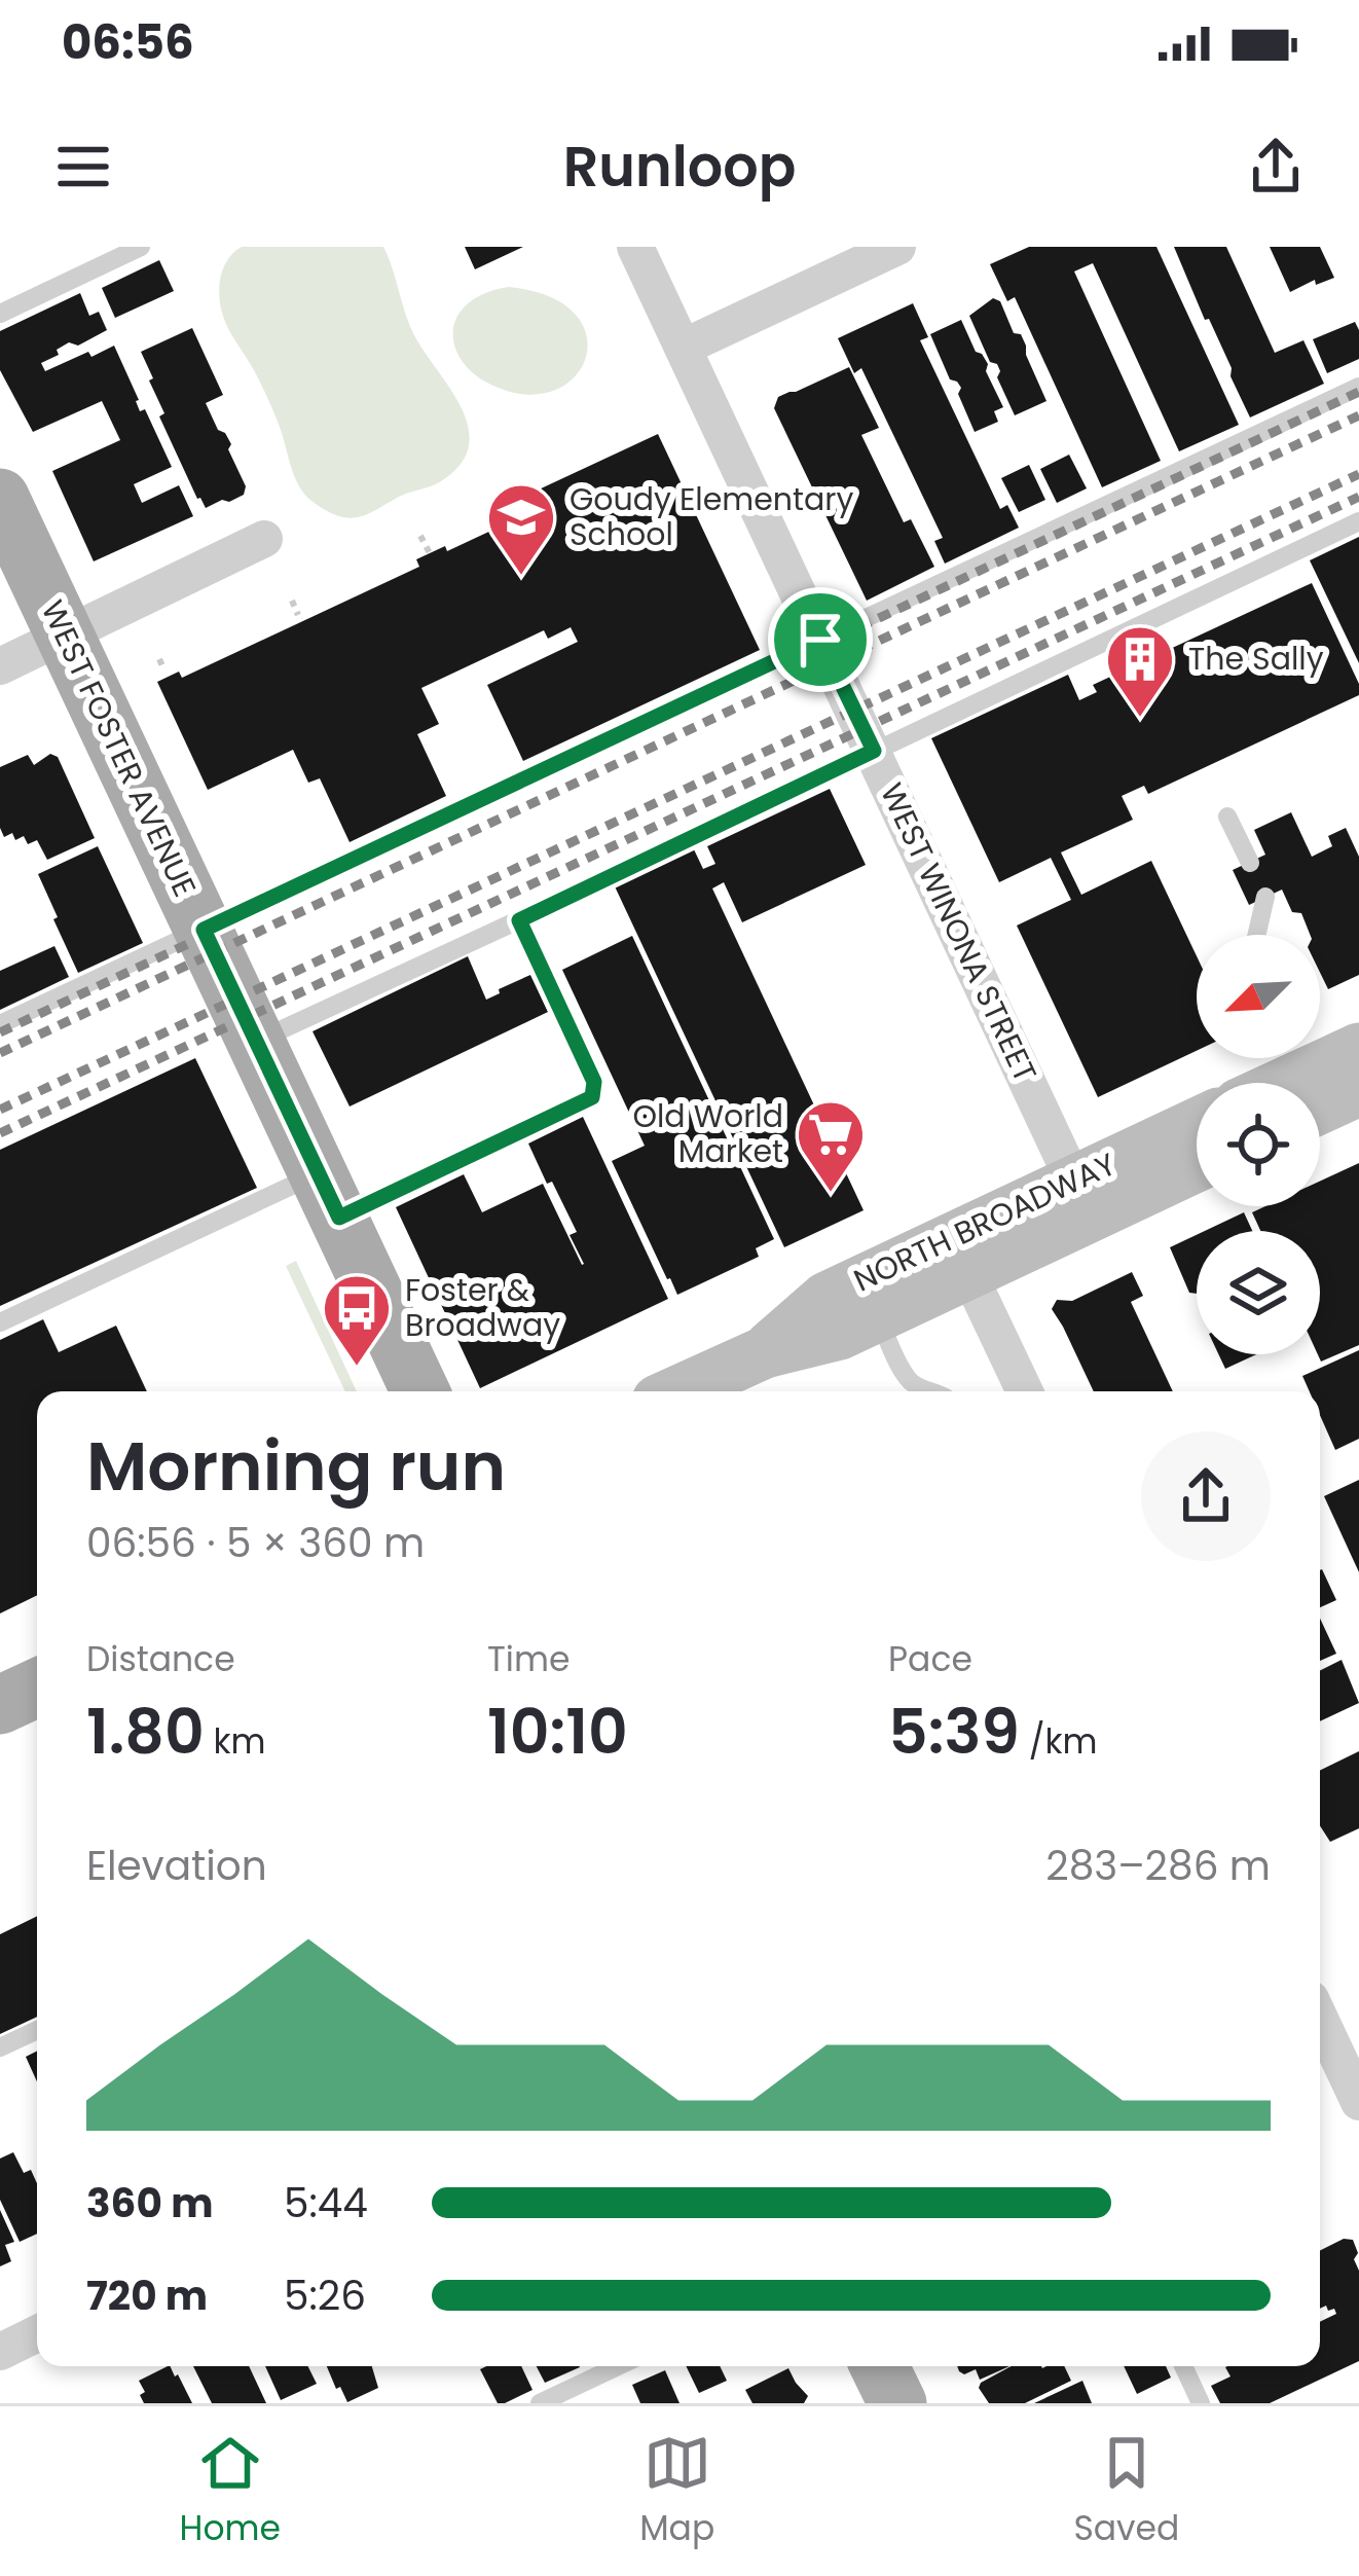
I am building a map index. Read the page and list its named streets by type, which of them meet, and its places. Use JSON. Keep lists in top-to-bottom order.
{
  "streets": {
    "main road": ["WEST FOSTER AVENUE", "NORTH BROADWAY"],
    "street": ["WEST WINONA STREET"]
  },
  "crossings": [
    ["WEST WINONA STREET", "NORTH BROADWAY"]
  ],
  "places": {
    "school or university": ["Goudy Elementary School"],
    "building": ["The Sally"],
    "supermarket": ["Old World Market"],
    "bus stop": ["Foster & Broadway"]
  },
  "north": "bottom left",
  "page": {
    "status": "06:56",
    "header": "Runloop",
    "heading": ["Morning run", "06:56 · 5 × 360 m"],
    "stats": [
      ["Distance", "1.80 km"],
      ["Time", "10:10"],
      ["Pace", "5:39 /km"]
    ],
    "chart": ["Elevation", "283–286 m"],
    "list": [
      {
        "name": "360 m",
        "note": "5:44"
      },
      {
        "name": "720 m",
        "note": "5:26"
      }
    ],
    "tabs": ["Home", "Map", "Saved"]
  }
}
